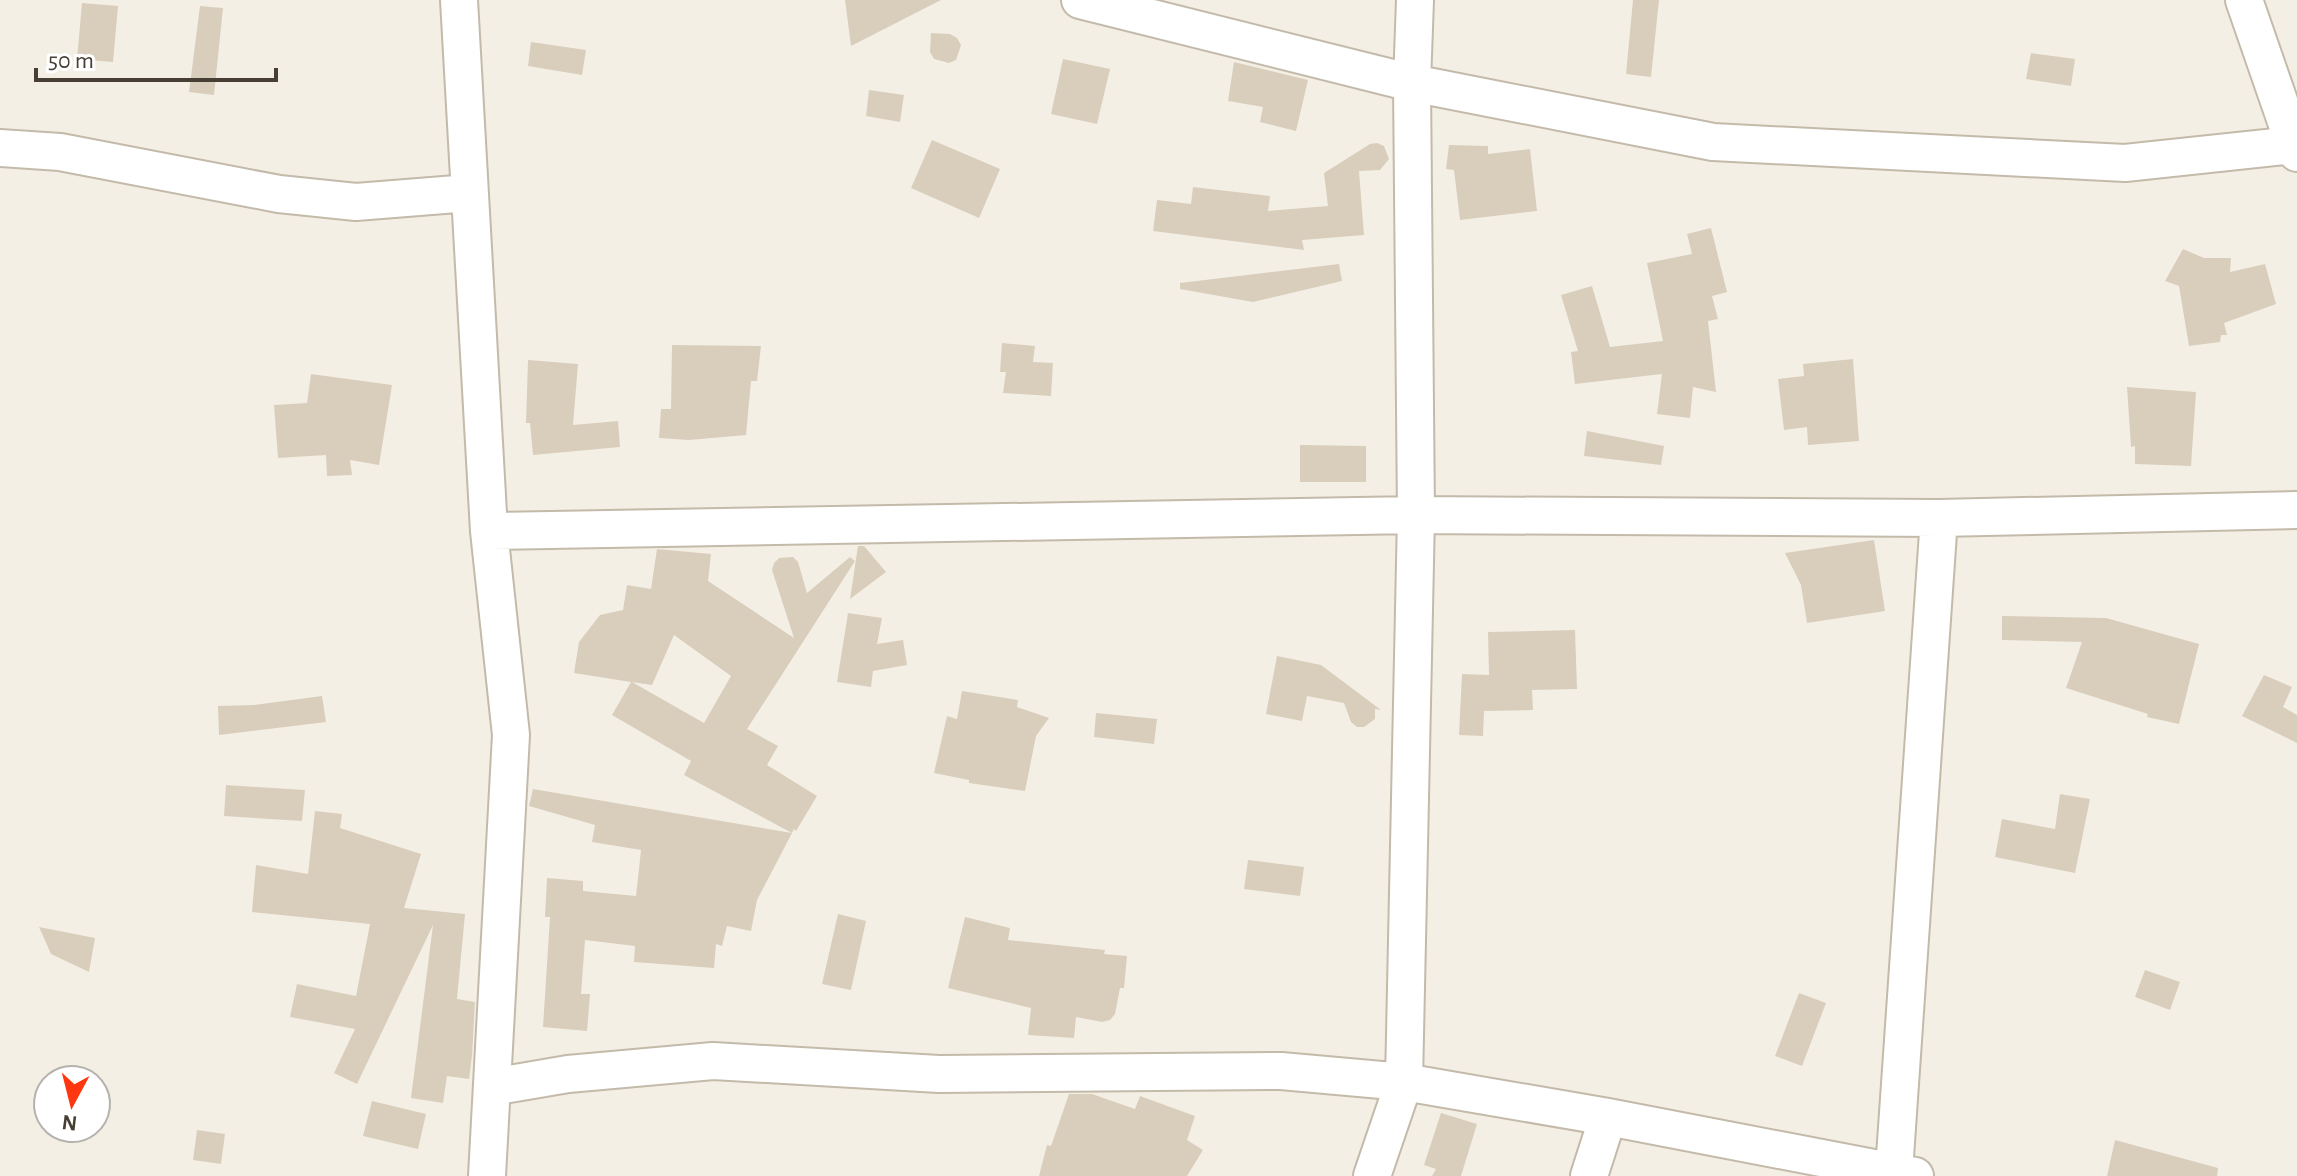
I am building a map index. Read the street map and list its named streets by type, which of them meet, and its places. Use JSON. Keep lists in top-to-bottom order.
{
  "scale_bar": "50 m",
  "north": "bottom"
}
